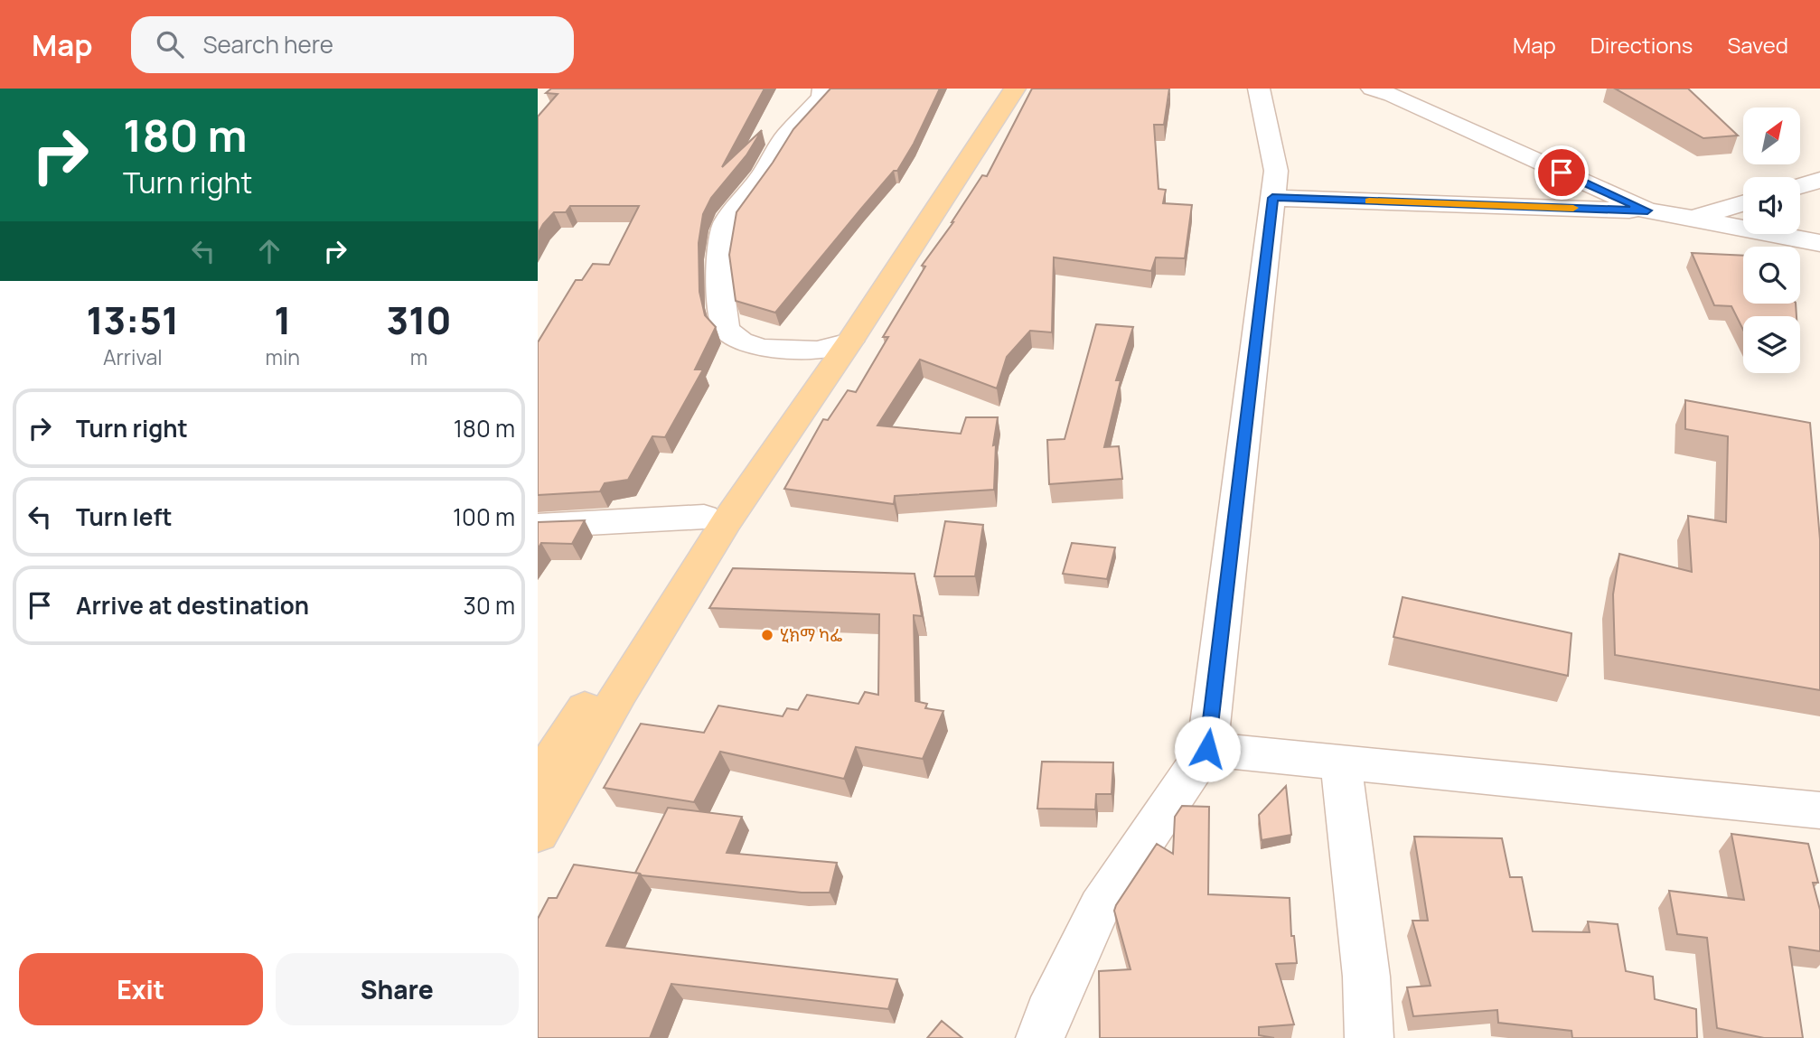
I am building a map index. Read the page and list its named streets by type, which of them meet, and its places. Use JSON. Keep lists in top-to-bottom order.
{
  "places": ["ሂክማ ካፌ"],
  "north": "top right",
  "page": {
    "header": "Map",
    "search": "Search here",
    "nav": ["Map", "Directions", "Saved"],
    "turn": ["180 m", "Turn right"],
    "eta": [
      "13:51",
      "Arrival",
      "1",
      "min",
      "310",
      "m"
    ],
    "list": [
      {
        "name": "Turn right",
        "value": "180 m"
      },
      {
        "name": "Turn left",
        "value": "100 m"
      },
      {
        "name": "Arrive at destination",
        "value": "30 m"
      }
    ],
    "buttons": ["Exit", "Share"]
  }
}
